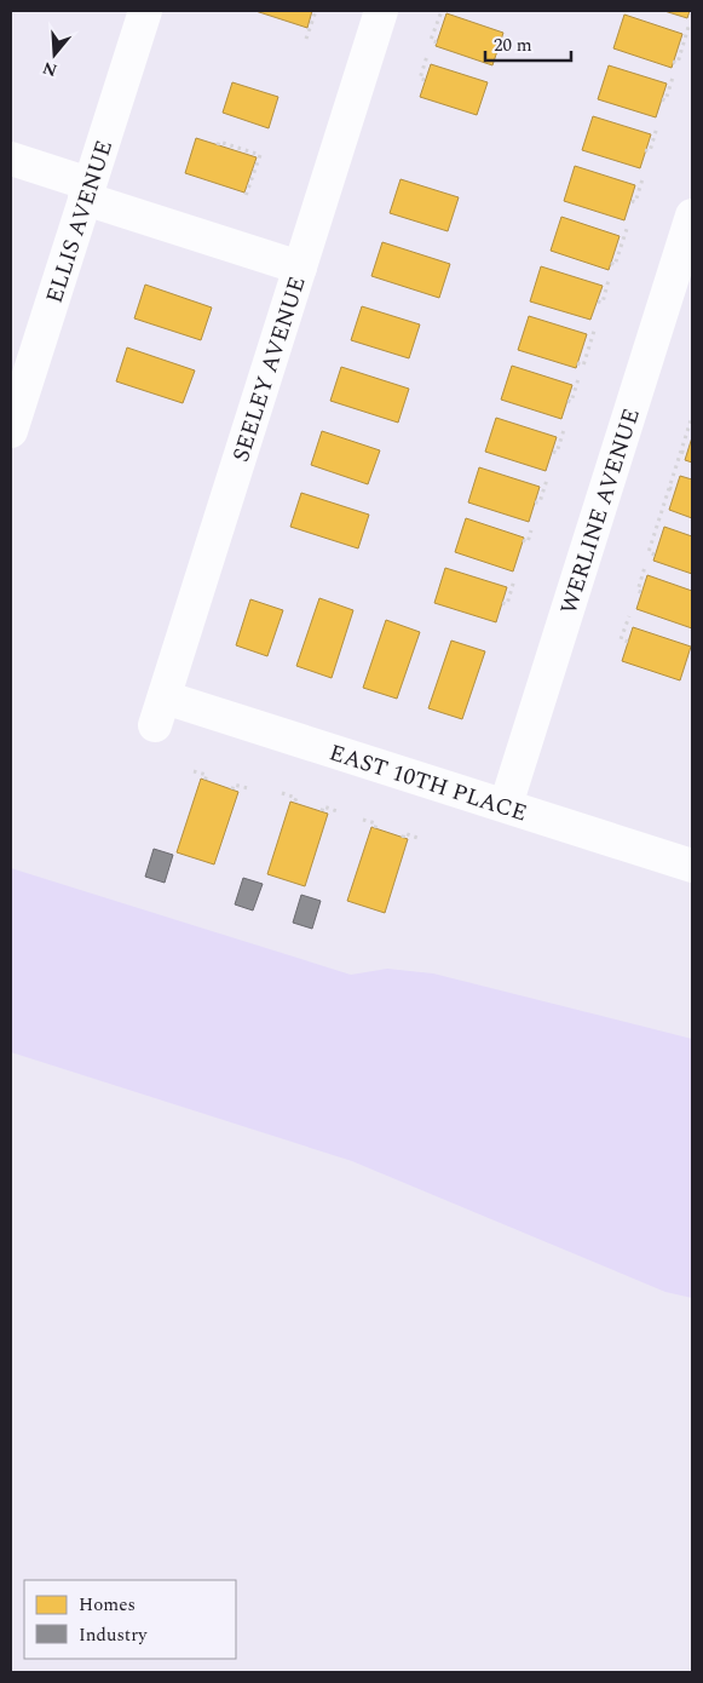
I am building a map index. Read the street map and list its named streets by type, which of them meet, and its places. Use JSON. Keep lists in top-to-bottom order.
{
  "streets": {
    "street": [
      "ELLIS AVENUE",
      "SEELEY AVENUE",
      "WERLINE AVENUE",
      "EAST 10TH PLACE"
    ]
  },
  "crossings": [
    ["SEELEY AVENUE", "EAST 10TH PLACE"],
    ["WERLINE AVENUE", "EAST 10TH PLACE"]
  ],
  "legend": ["Homes", "Industry"],
  "scale_bar": "20 m",
  "north": "bottom"
}
